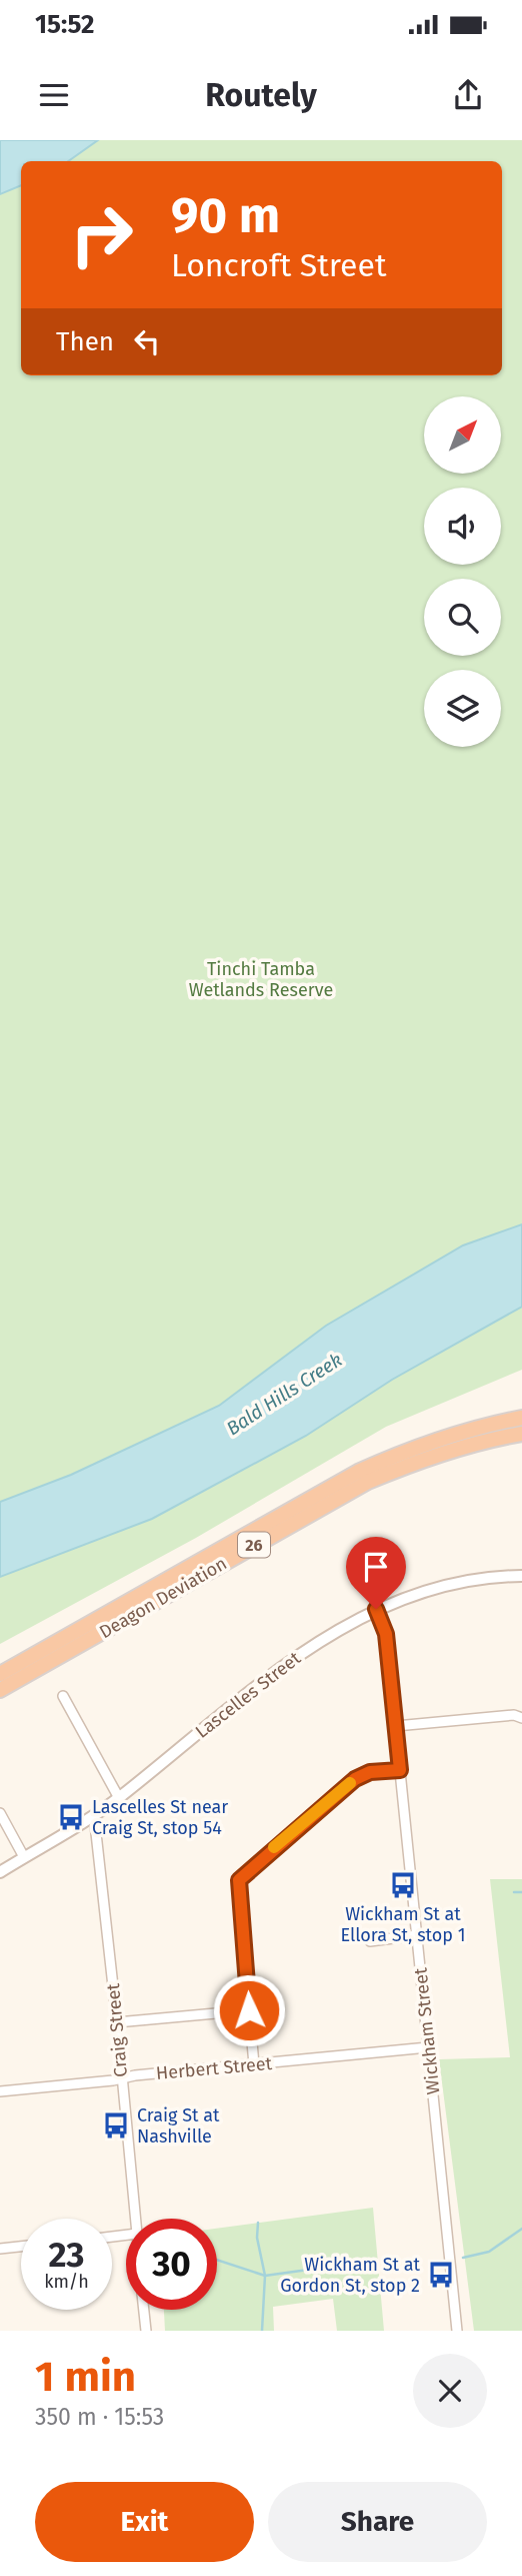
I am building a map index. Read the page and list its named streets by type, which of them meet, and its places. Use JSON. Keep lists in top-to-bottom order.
{
  "streets": {
    "highway": ["26", "Deagon Deviation"],
    "street": [
      "Lascelles Street",
      "Craig Street",
      "Wickham Street",
      "Herbert Street"
    ]
  },
  "crossings": [
    ["Lascelles Street", "Craig Street"],
    ["Lascelles Street", "Wickham Street"],
    ["Craig Street", "Herbert Street"],
    ["Wickham Street", "Herbert Street"]
  ],
  "water": ["Bald Hills Creek"],
  "parks": ["Tinchi Tamba Wetlands Reserve"],
  "places": {
    "bus stop": [
      "Lascelles St near Craig St, stop 54",
      "Wickham St at Ellora St, stop 1",
      "Craig St at Nashville",
      "Wickham St at Gordon St, stop 2"
    ]
  },
  "north": "top right",
  "page": {
    "status": "15:52",
    "header": "Routely",
    "turn": ["90 m", "Loncroft Street"],
    "then": "Then",
    "speed": "23 km/h",
    "limit": "30",
    "heading": ["1 min", "350 m · 15:53"],
    "buttons": ["Exit", "Share"]
  }
}
